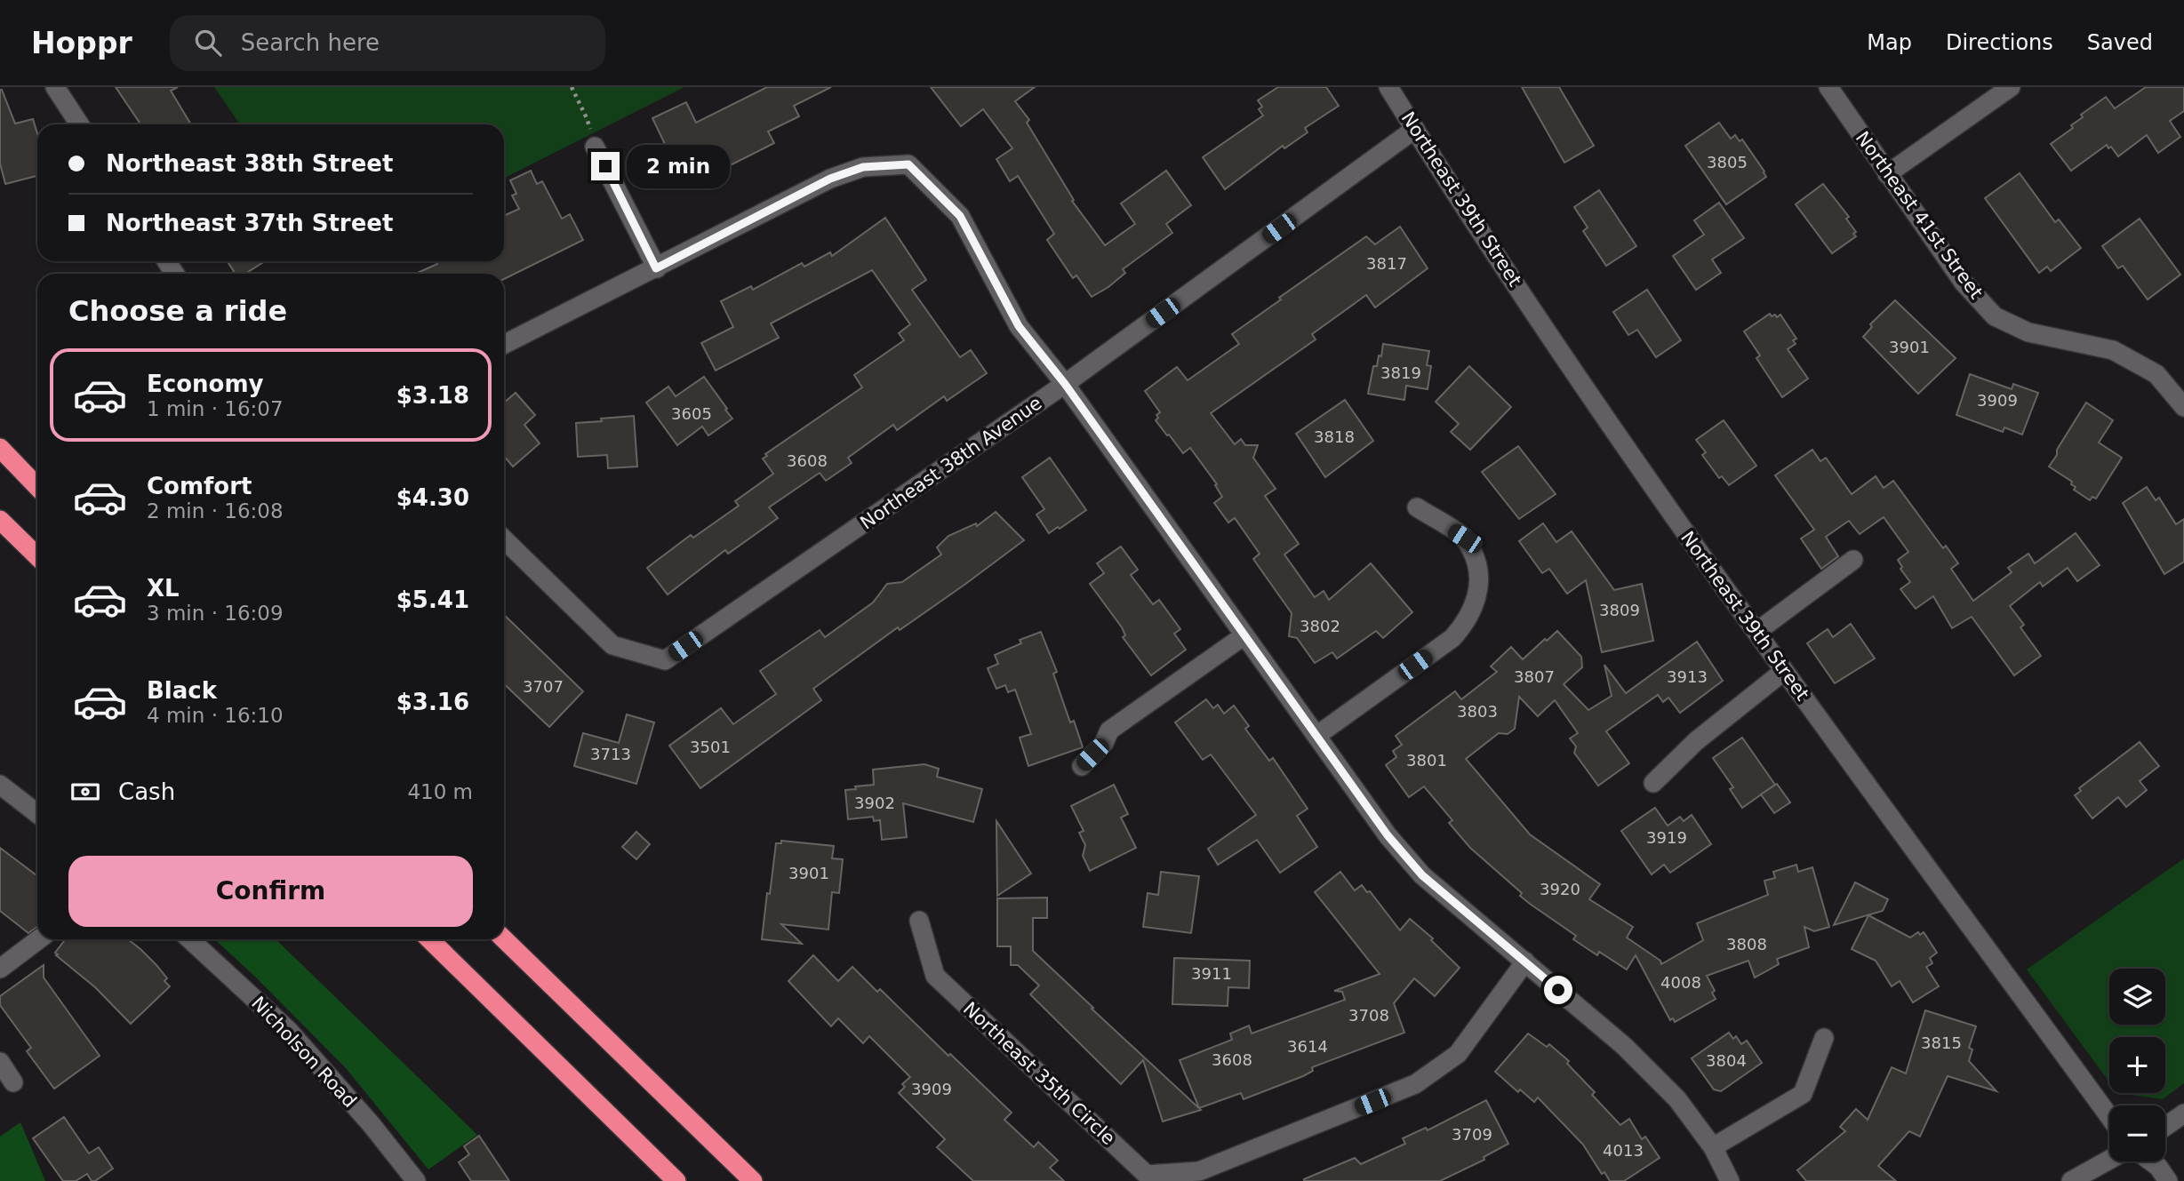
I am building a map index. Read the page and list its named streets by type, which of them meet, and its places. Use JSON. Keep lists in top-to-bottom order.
{
  "streets": {
    "street": [
      "Northeast 39th Street",
      "Northeast 41st Street",
      "Northeast 38th Avenue",
      "Nicholson Road",
      "Northeast 35th Circle"
    ]
  },
  "crossings": [
    ["Northeast 39th Street", "Northeast 38th Avenue"]
  ],
  "house_numbers": [
    "3805",
    "3817",
    "3901",
    "3819",
    "3909",
    "3605",
    "3818",
    "3608",
    "3809",
    "3802",
    "3807",
    "3913",
    "3707",
    "3803",
    "3501",
    "3713",
    "3801",
    "3902",
    "3919",
    "3901",
    "3920",
    "3808",
    "3911",
    "4008",
    "3708",
    "3815",
    "3614",
    "3608",
    "3804",
    "3909",
    "3709",
    "4013"
  ],
  "page": {
    "header": "Hoppr",
    "search": "Search here",
    "nav": ["Map", "Directions", "Saved"],
    "banner": ["Northeast 38th Street", "Northeast 37th Street"],
    "bubble": "2 min",
    "heading": "Choose a ride",
    "list": [
      {
        "name": "Economy",
        "note": "1 min · 16:07",
        "value": "$3.18"
      },
      {
        "name": "Comfort",
        "note": "2 min · 16:08",
        "value": "$4.30"
      },
      {
        "name": "XL",
        "note": "3 min · 16:09",
        "value": "$5.41"
      },
      {
        "name": "Black",
        "note": "4 min · 16:10",
        "value": "$3.16"
      }
    ],
    "pay": ["Cash", "410 m"],
    "buttons": "Confirm",
    "map_buttons": ["+", "−"]
  }
}
